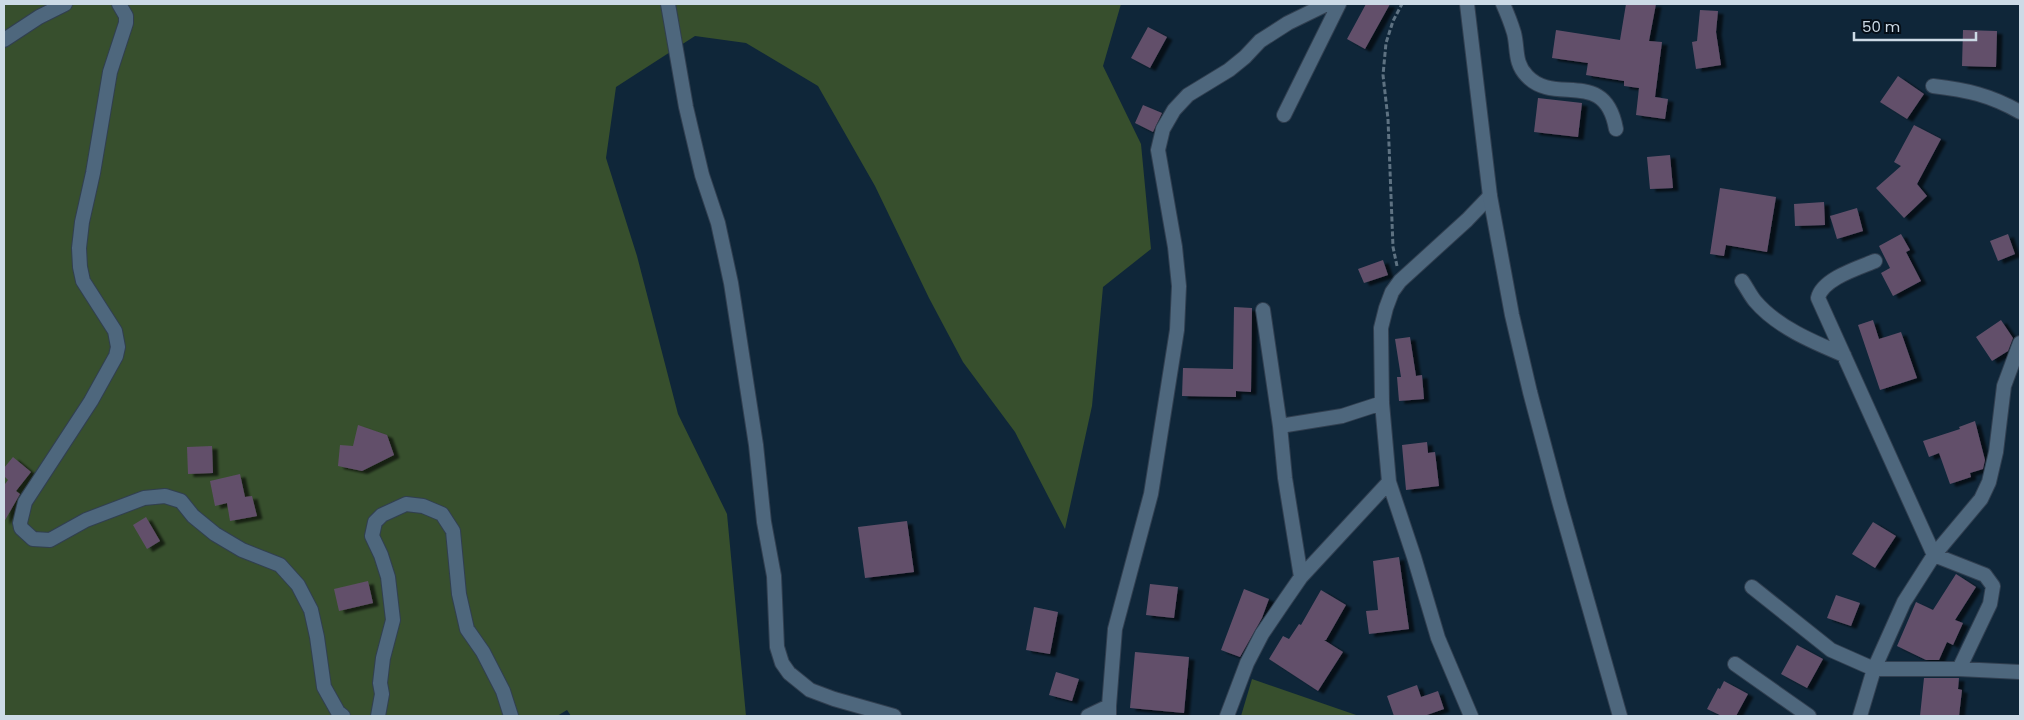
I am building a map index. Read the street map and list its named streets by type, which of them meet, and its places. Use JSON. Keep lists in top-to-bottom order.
{
  "scale_bar": "50 m"
}
